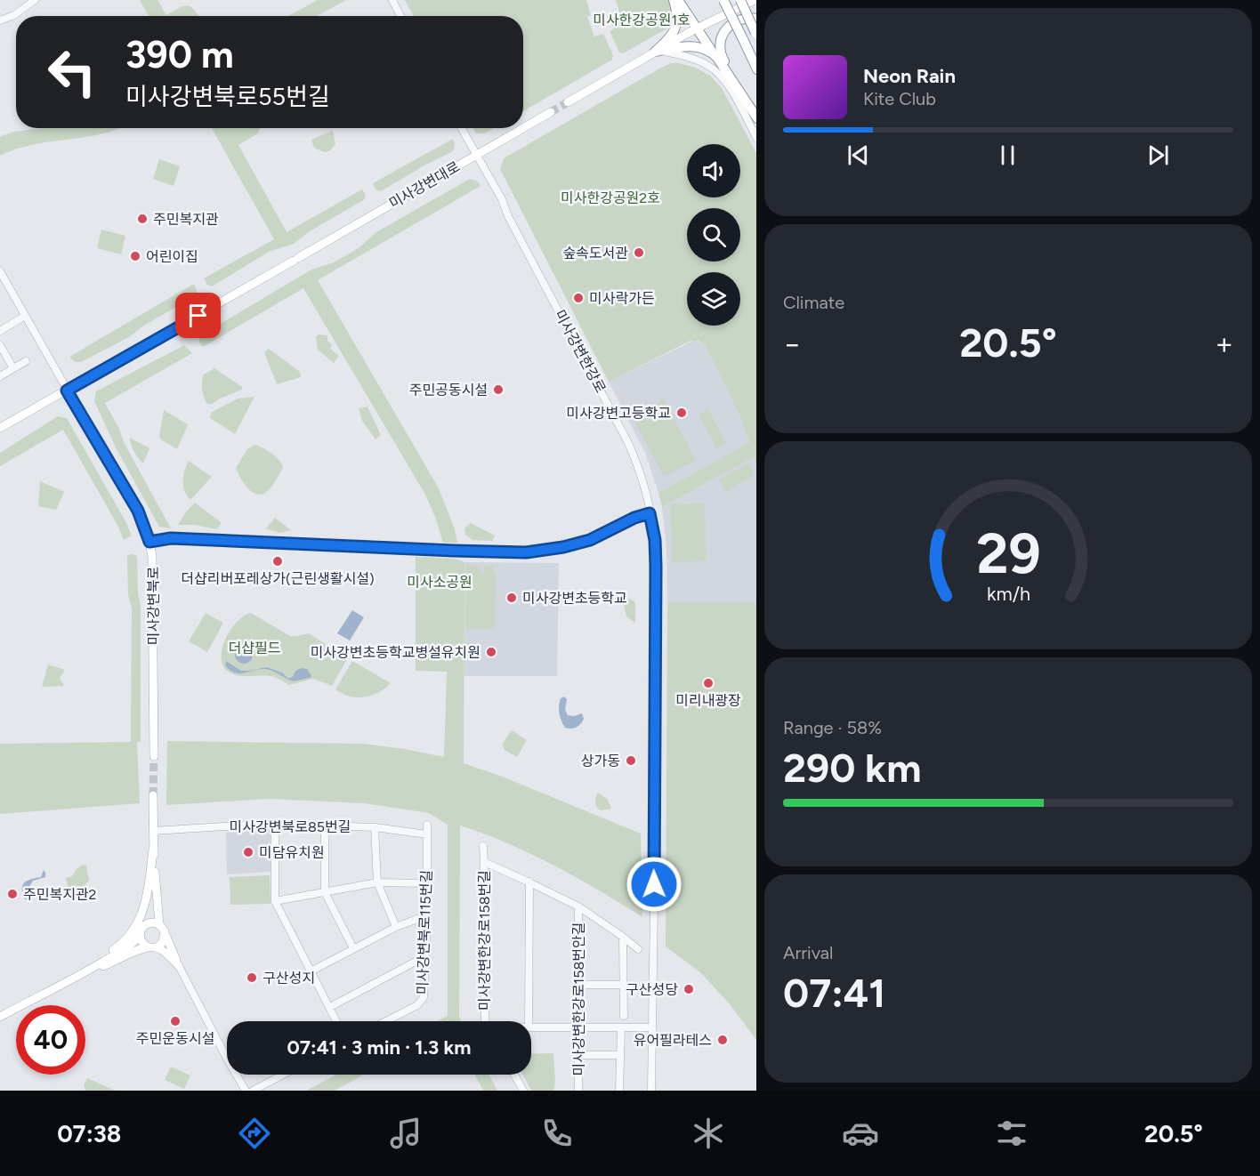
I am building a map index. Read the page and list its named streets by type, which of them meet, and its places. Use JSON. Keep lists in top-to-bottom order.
{
  "streets": {
    "main road": ["미사강변대로", "미사강변북로"],
    "street": [
      "미사강변한강로",
      "미사강변북로85번길",
      "미사강변북로115번길",
      "미사강변한강로158번길",
      "미사강변한강로158번안길"
    ]
  },
  "crossings": [
    ["미사강변대로", "미사강변한강로"],
    ["미사강변대로", "미사강변북로"],
    ["미사강변북로85번길", "미사강변북로115번길"],
    ["미사강변한강로158번길", "미사강변한강로158번안길"]
  ],
  "parks": [
    "미사한강공원1호",
    "미사한강공원2호",
    "미사소공원",
    "더샵필드"
  ],
  "places": [
    "주민복지관",
    "숲속도서관",
    "어린이집",
    "미사락가든",
    "주민공동시설",
    "미사강변고등학교",
    "더샵리버포레상가(근린생활시설)",
    "미사강변초등학교",
    "미사강변초등학교병설유치원",
    "미리내광장",
    "상가동",
    "미담유치원",
    "주민복지관2",
    "구산성지",
    "구산성당",
    "주민운동시설",
    "유어필라테스"
  ],
  "page": {
    "turn": ["390 m", "미사강변북로55번길"],
    "song": ["Neon Rain", "Kite Club"],
    "tile": [
      "Climate",
      ["Range · 58%", "290 km"],
      ["Arrival", "07:41"]
    ],
    "heat": ["−", "20.5°", "+"],
    "limit": "40",
    "trip": "07:41 · 3 min · 1.3 km",
    "tabs": ["07:38", "20.5°"],
    "gauge": ["29", "km/h"]
  }
}
